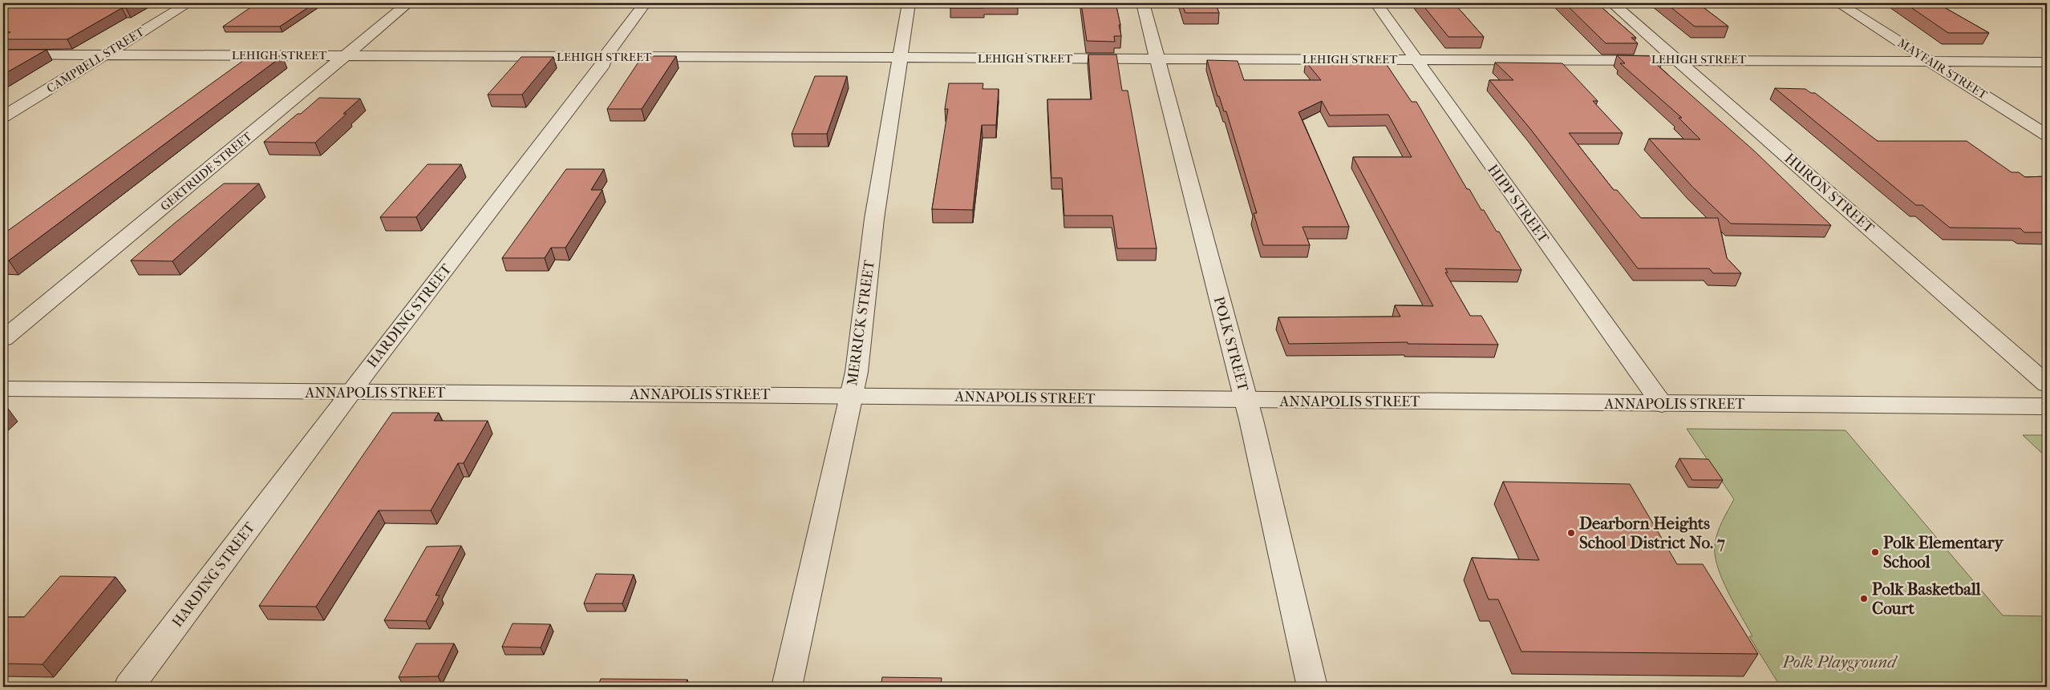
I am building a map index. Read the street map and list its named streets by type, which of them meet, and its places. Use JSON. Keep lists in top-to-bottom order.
{
  "streets": {
    "street": [
      "LEHIGH STREET",
      "CAMPBELL STREET",
      "MAYFAIR STREET",
      "GERTRUDE STREET",
      "HURON STREET",
      "HIPP STREET",
      "HARDING STREET",
      "MERRICK STREET",
      "POLK STREET",
      "ANNAPOLIS STREET"
    ]
  },
  "crossings": [
    ["LEHIGH STREET", "CAMPBELL STREET"],
    ["LEHIGH STREET", "MAYFAIR STREET"],
    ["LEHIGH STREET", "GERTRUDE STREET"],
    ["LEHIGH STREET", "HURON STREET"],
    ["LEHIGH STREET", "HIPP STREET"],
    ["LEHIGH STREET", "HARDING STREET"],
    ["LEHIGH STREET", "MERRICK STREET"],
    ["LEHIGH STREET", "POLK STREET"],
    ["HIPP STREET", "ANNAPOLIS STREET"],
    ["HARDING STREET", "ANNAPOLIS STREET"],
    ["MERRICK STREET", "ANNAPOLIS STREET"],
    ["POLK STREET", "ANNAPOLIS STREET"]
  ],
  "parks": ["Polk Playground"],
  "places": ["Dearborn Heights School District No. 7", "Polk Elementary School", "Polk Basketball Court"]
}
